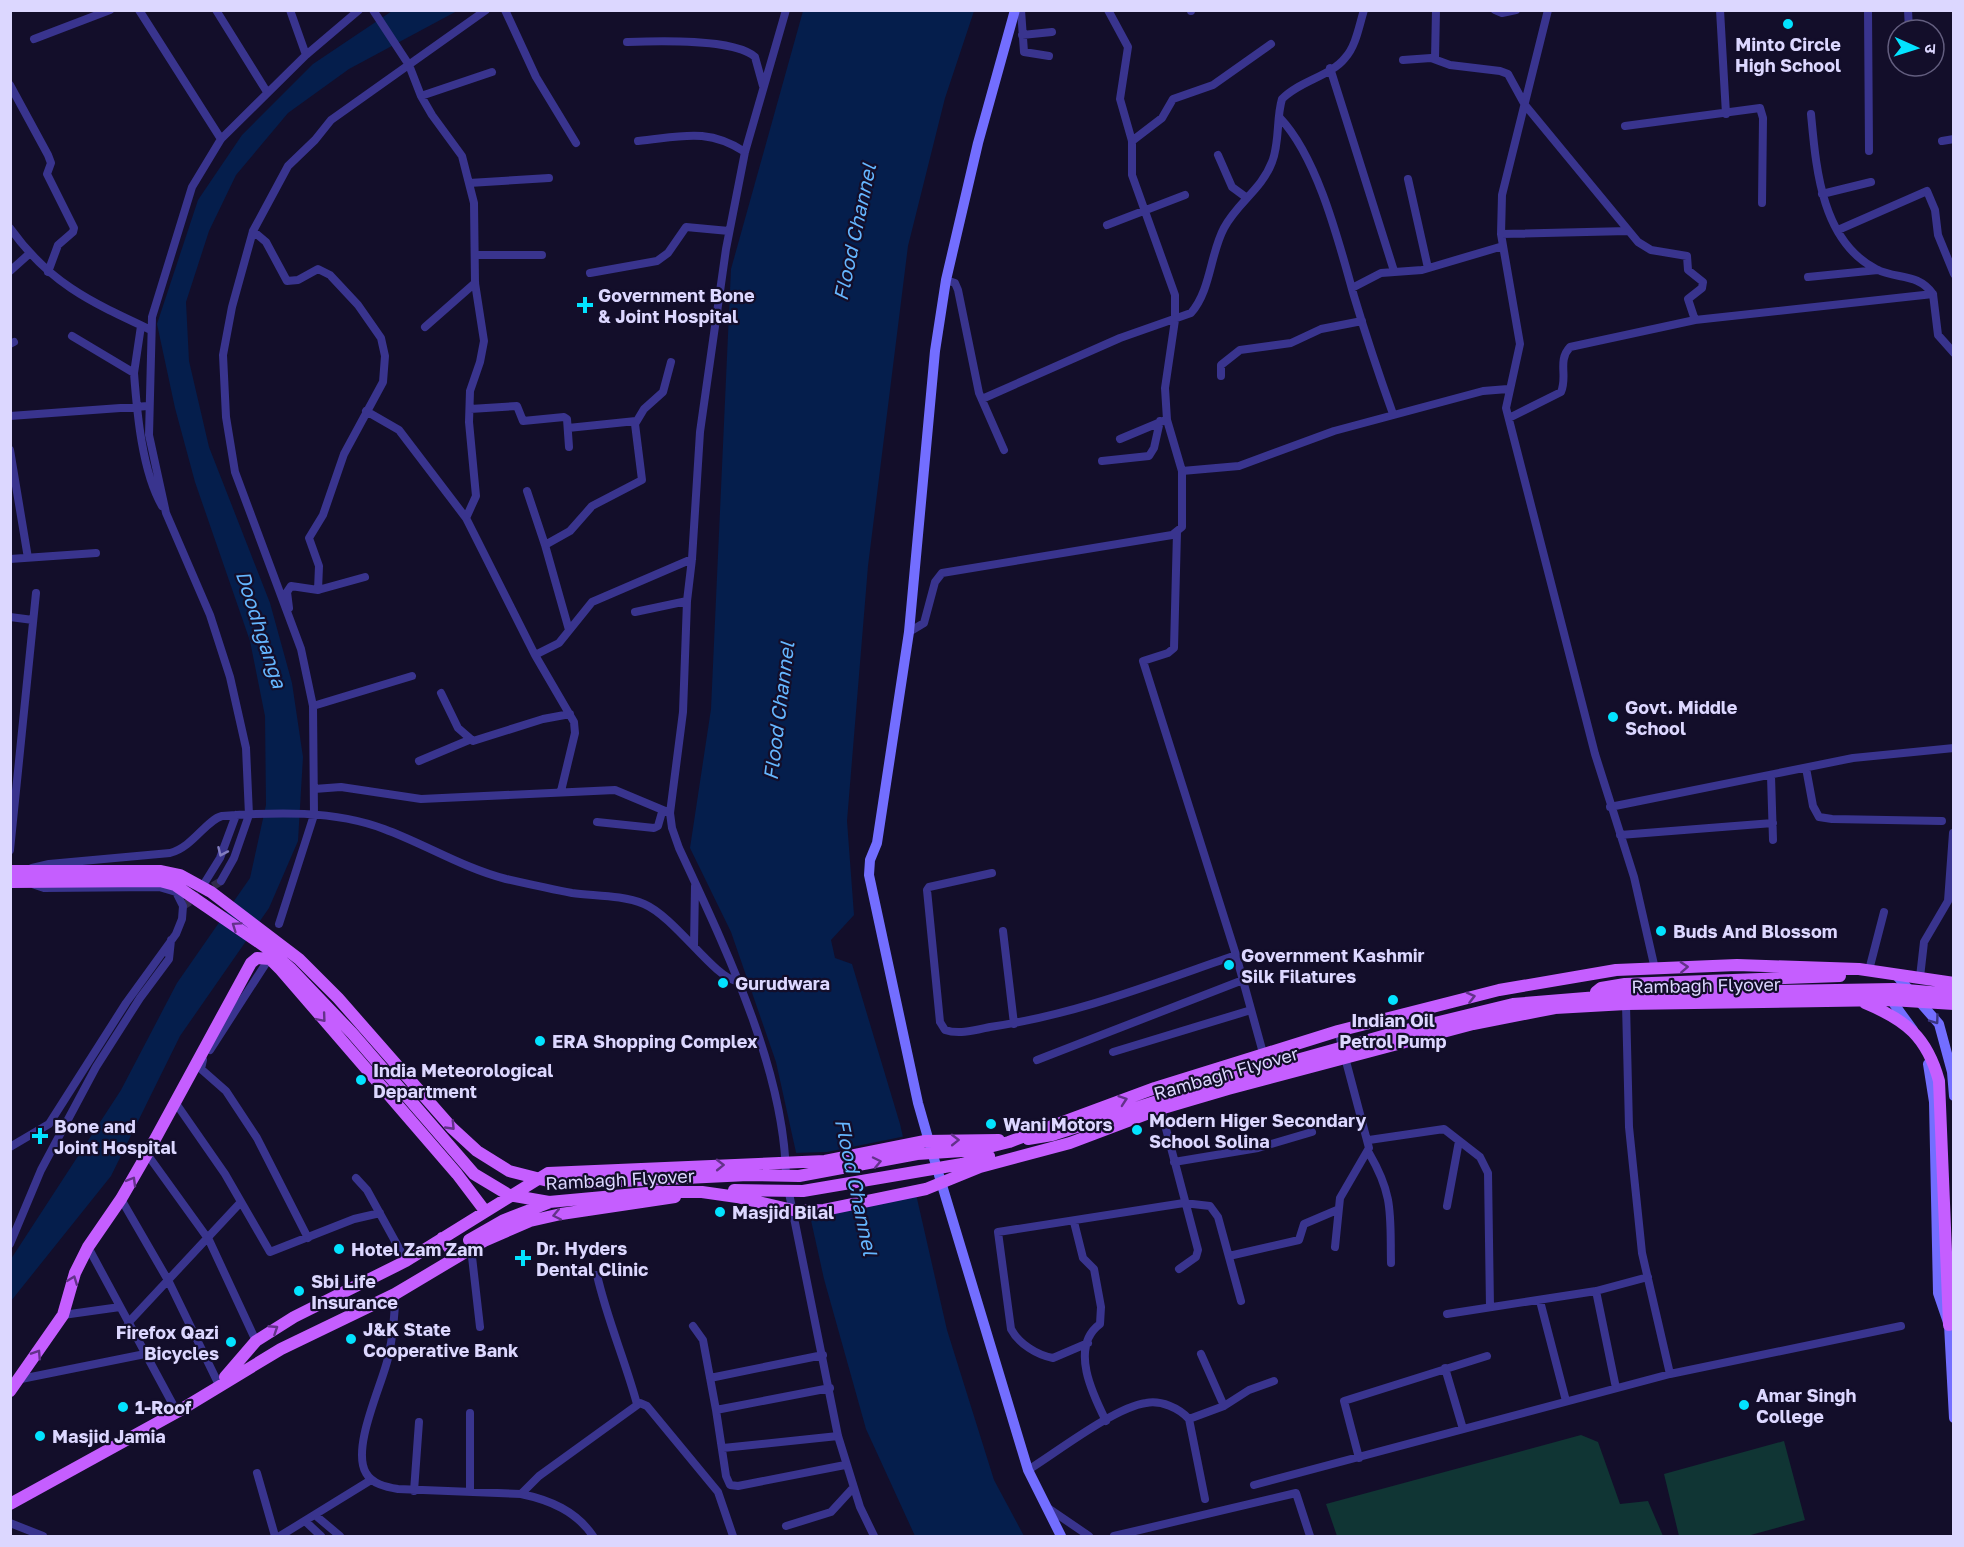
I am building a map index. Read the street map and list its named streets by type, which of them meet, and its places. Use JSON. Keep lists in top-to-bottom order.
{
  "streets": {
    "main road": ["Rambagh Flyover"]
  },
  "water": ["Flood Channel", "Doodhganga"],
  "places": {
    "other": [
      "Minto Circle High School",
      "Govt. Middle School",
      "Buds And Blossom",
      "Government Kashmir Silk Filatures",
      "Gurudwara",
      "Indian Oil Petrol Pump",
      "ERA Shopping Complex",
      "India Meteorological Department",
      "Wani Motors",
      "Modern Higer Secondary School Solina",
      "Masjid Bilal",
      "Hotel Zam Zam",
      "Sbi Life Insurance",
      "J&K State Cooperative Bank",
      "Firefox Qazi Bicycles",
      "Amar Singh College",
      "1-Roof",
      "Masjid Jamia"
    ],
    "health": ["Government Bone & Joint Hospital", "Bone and Joint Hospital", "Dr. Hyders Dental Clinic"]
  },
  "north": "right"
}
